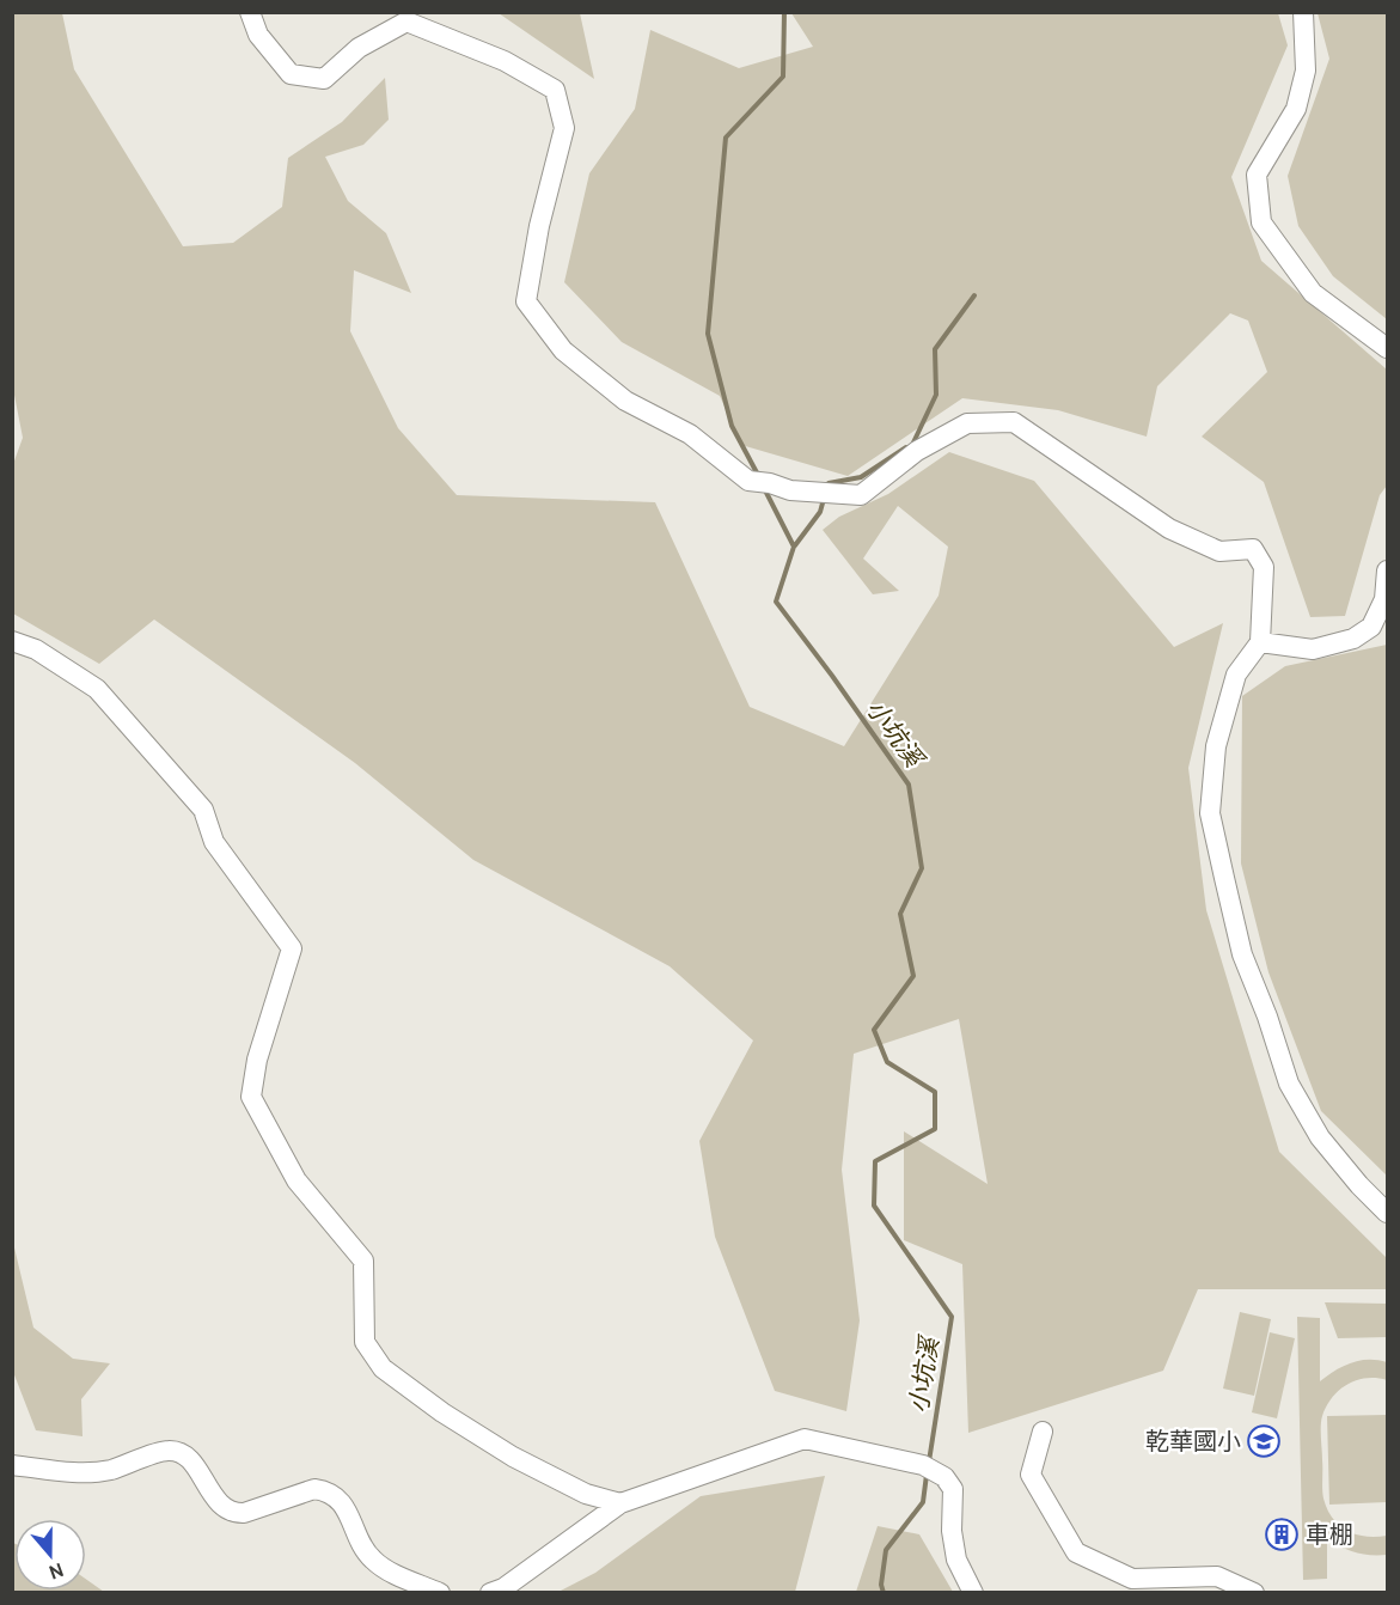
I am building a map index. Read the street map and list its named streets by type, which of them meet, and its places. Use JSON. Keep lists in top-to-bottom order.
{
  "water": ["小坑溪"],
  "places": {
    "school or university": ["乾華國小"],
    "building": ["車棚"]
  },
  "north": "bottom"
}
